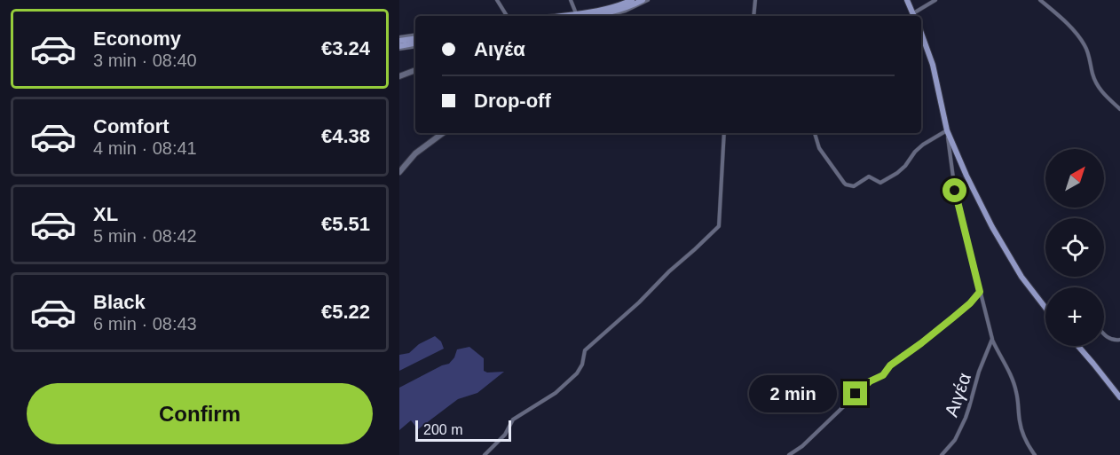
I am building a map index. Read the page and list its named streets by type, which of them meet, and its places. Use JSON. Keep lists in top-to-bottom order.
{
  "streets": {
    "street": ["Αιγέα"]
  },
  "scale_bar": "200 m",
  "north": "top right",
  "page": {
    "list": [
      {
        "name": "Economy",
        "note": "3 min · 08:40",
        "value": "€3.24"
      },
      {
        "name": "Comfort",
        "note": "4 min · 08:41",
        "value": "€4.38"
      },
      {
        "name": "XL",
        "note": "5 min · 08:42",
        "value": "€5.51"
      },
      {
        "name": "Black",
        "note": "6 min · 08:43",
        "value": "€5.22"
      }
    ],
    "banner": ["Αιγέα", "Drop-off"],
    "map_buttons": "+",
    "buttons": "Confirm",
    "bubble": "2 min",
    "scale": "200 m"
  }
}
